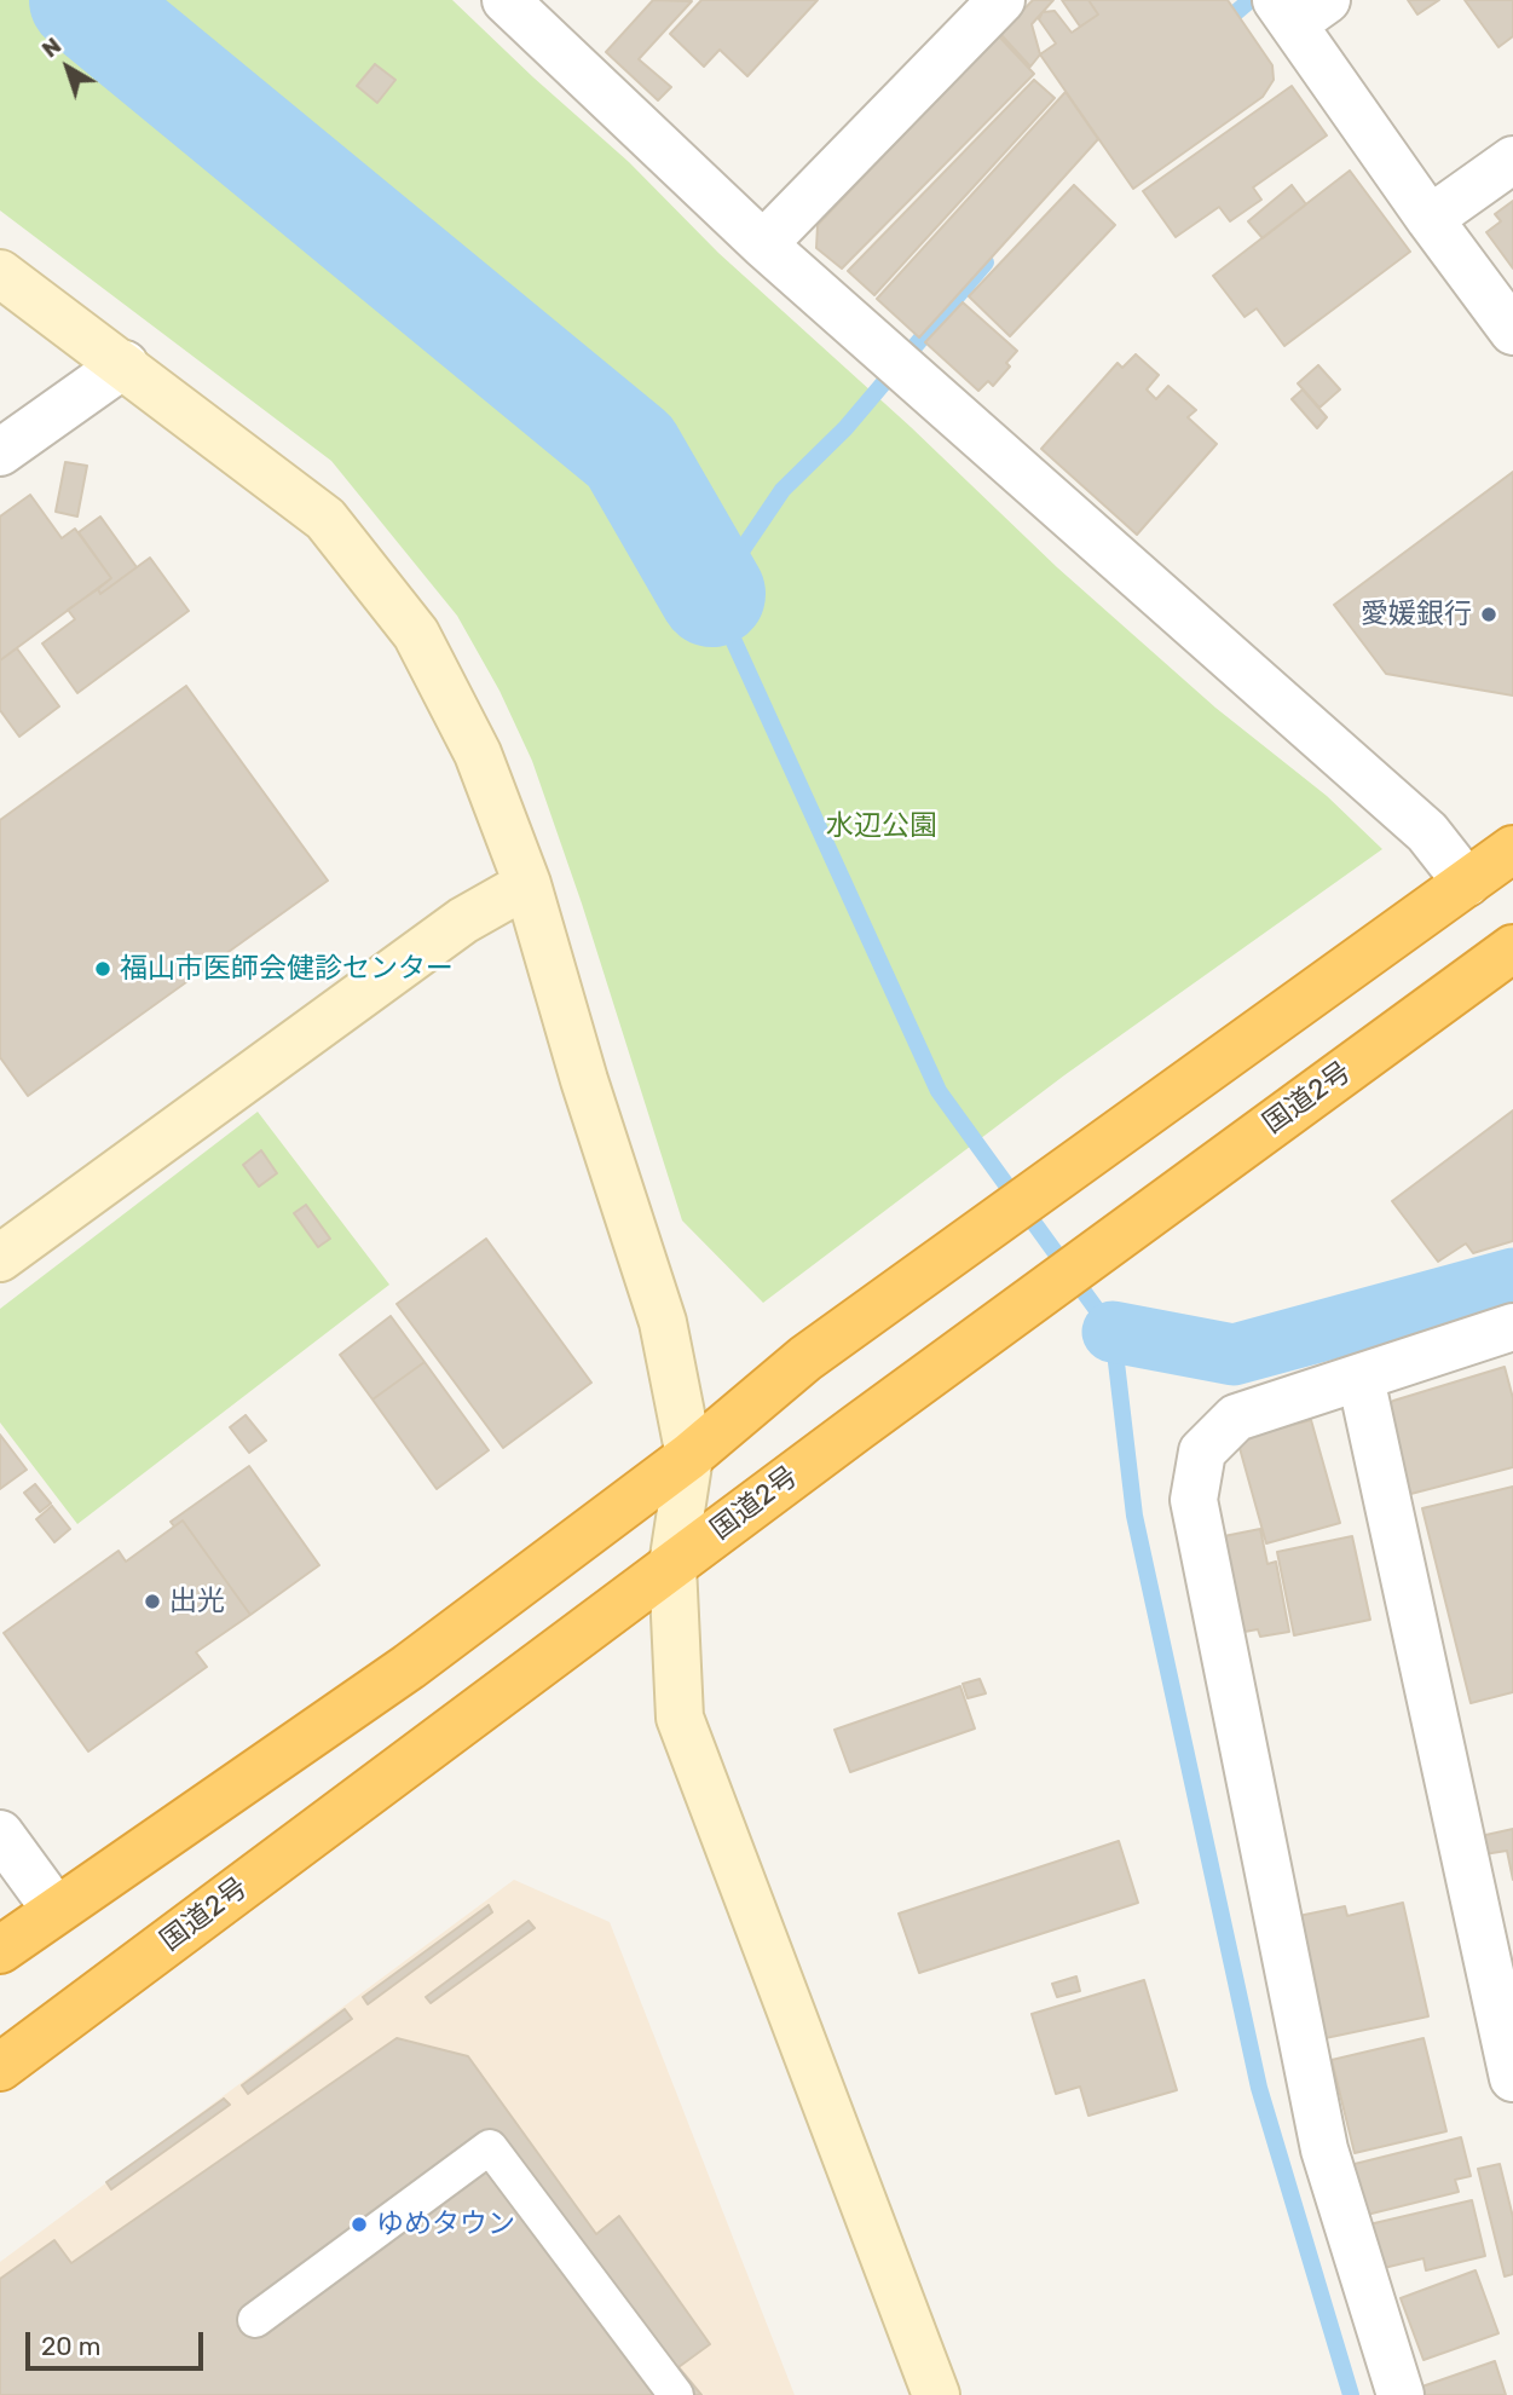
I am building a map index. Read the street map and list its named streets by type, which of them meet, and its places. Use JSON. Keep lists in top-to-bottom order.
{
  "streets": {
    "highway": ["国道2号"]
  },
  "parks": ["水辺公園"],
  "places": [
    "愛媛銀行",
    "福山市医師会健診センター",
    "出光",
    "ゆめタウン"
  ],
  "scale_bar": "20 m",
  "north": "top left"
}
